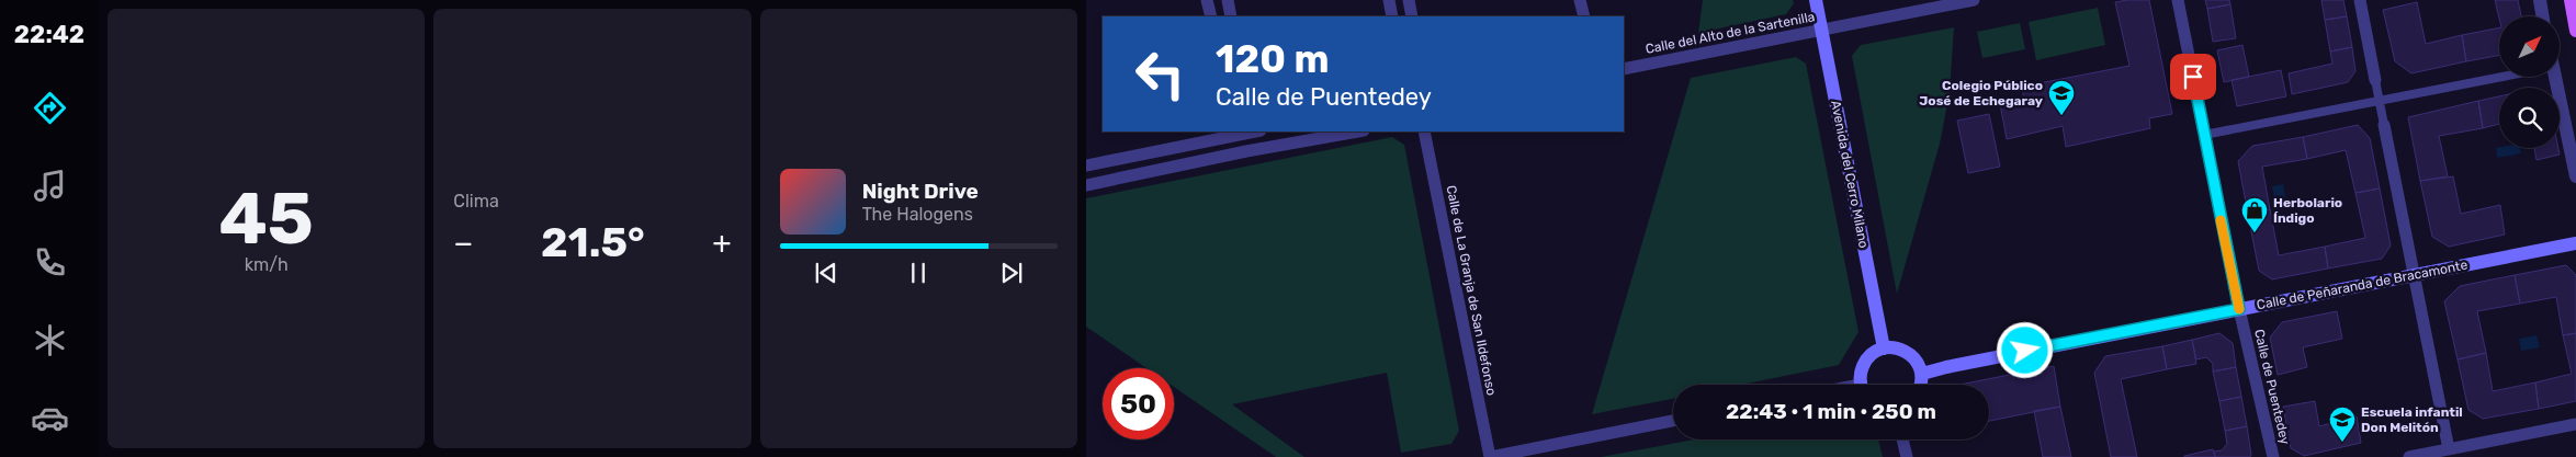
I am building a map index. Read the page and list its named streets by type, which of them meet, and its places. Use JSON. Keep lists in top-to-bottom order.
{
  "streets": {
    "main road": ["Avenida del Cerro Milano", "Calle de Peñaranda de Bracamonte"],
    "street": ["Calle del Alto de la Sartenilla", "Calle de La Granja de San Ildefonso", "Calle de Puentedey"]
  },
  "crossings": [
    ["Calle del Alto de la Sartenilla", "Avenida del Cerro Milano"],
    ["Calle de Peñaranda de Bracamonte", "Calle de Puentedey"]
  ],
  "places": {
    "school or university": ["Colegio Público José de Echegaray", "Escuela infantil Don Melitón"],
    "shop": ["Herbolario Índigo"]
  },
  "north": "top right",
  "page": {
    "tabs": "22:42",
    "tile": [
      ["45", "km/h"],
      "Clima"
    ],
    "turn": ["120 m", "Calle de Puentedey"],
    "song": ["Night Drive", "The Halogens"],
    "heat": ["−", "21.5°", "+"],
    "limit": "50",
    "trip": "22:43 · 1 min · 250 m"
  }
}
